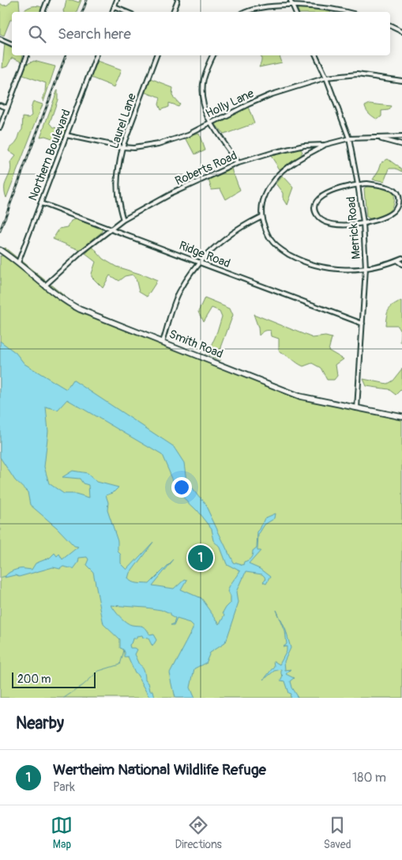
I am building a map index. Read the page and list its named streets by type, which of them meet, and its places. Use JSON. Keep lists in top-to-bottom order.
{
  "streets": {
    "street": [
      "Holly Lane",
      "Laurel Lane",
      "Northern Boulevard",
      "Roberts Road",
      "Merrick Road",
      "Ridge Road",
      "Smith Road"
    ]
  },
  "crossings": [
    ["Holly Lane", "Laurel Lane"],
    ["Holly Lane", "Northern Boulevard"],
    ["Holly Lane", "Merrick Road"],
    ["Laurel Lane", "Roberts Road"],
    ["Northern Boulevard", "Ridge Road"],
    ["Northern Boulevard", "Smith Road"],
    ["Roberts Road", "Merrick Road"],
    ["Roberts Road", "Ridge Road"],
    ["Roberts Road", "Smith Road"],
    ["Merrick Road", "Ridge Road"],
    ["Merrick Road", "Smith Road"]
  ],
  "scale_bar": "200 m",
  "page": {
    "search": "Search here",
    "pins": "1",
    "scale": "200 m",
    "heading": "Nearby",
    "list": [
      {
        "mark": "1",
        "name": "Wertheim National Wildlife Refuge",
        "note": "Park",
        "value": "180 m"
      }
    ],
    "nav": ["Map", "Directions", "Saved"]
  }
}
